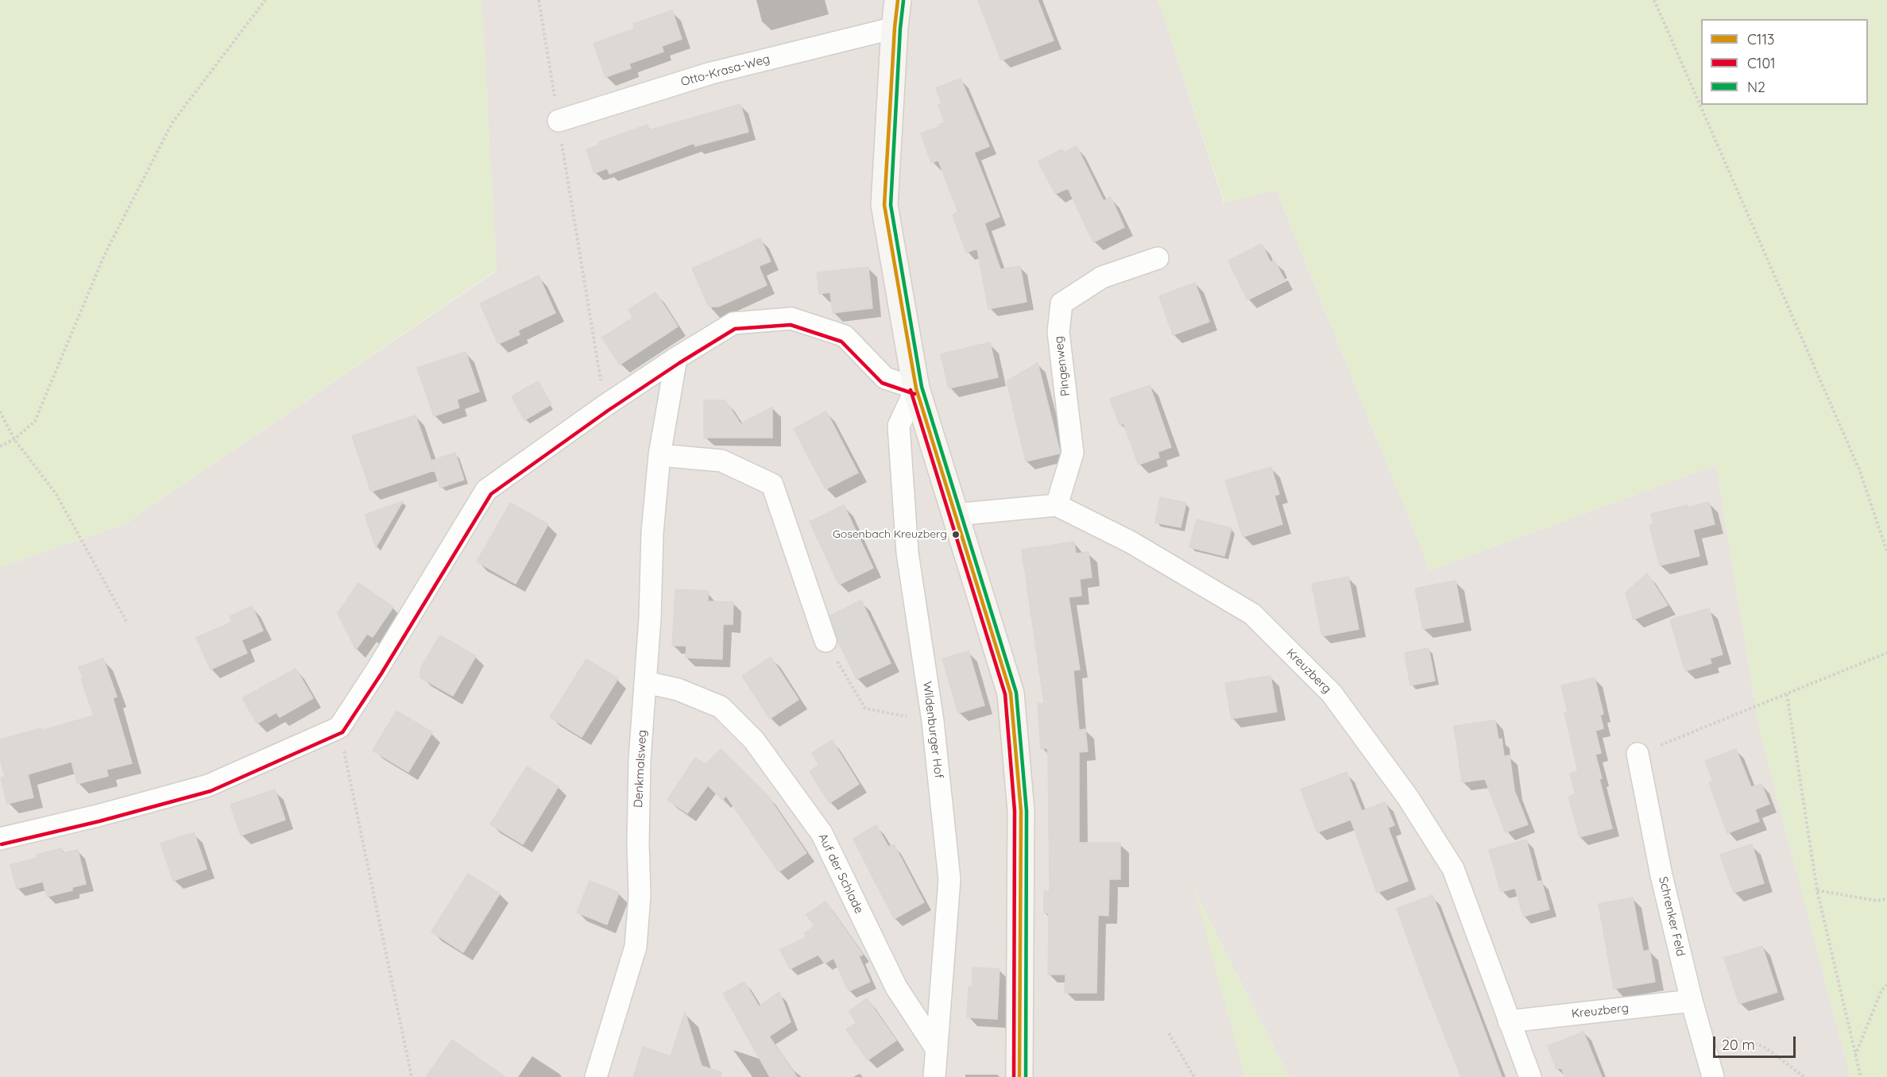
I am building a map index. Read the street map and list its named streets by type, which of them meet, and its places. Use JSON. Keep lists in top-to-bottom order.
{
  "streets": {
    "street": [
      "Otto-Krasa-Weg",
      "Pingenweg",
      "Kreuzberg",
      "Wildenburger Hof",
      "Denkmalsweg",
      "Auf der Schlade",
      "Schrenker Feld"
    ]
  },
  "crossings": [
    ["Pingenweg", "Kreuzberg"],
    ["Kreuzberg", "Schrenker Feld"],
    ["Wildenburger Hof", "Auf der Schlade"],
    ["Denkmalsweg", "Auf der Schlade"]
  ],
  "places": ["Gosenbach Kreuzberg"],
  "lines": ["transit line C113", "transit line N2", "transit line C101"],
  "legend": ["C113", "C101", "N2"],
  "scale_bar": "20 m"
}
